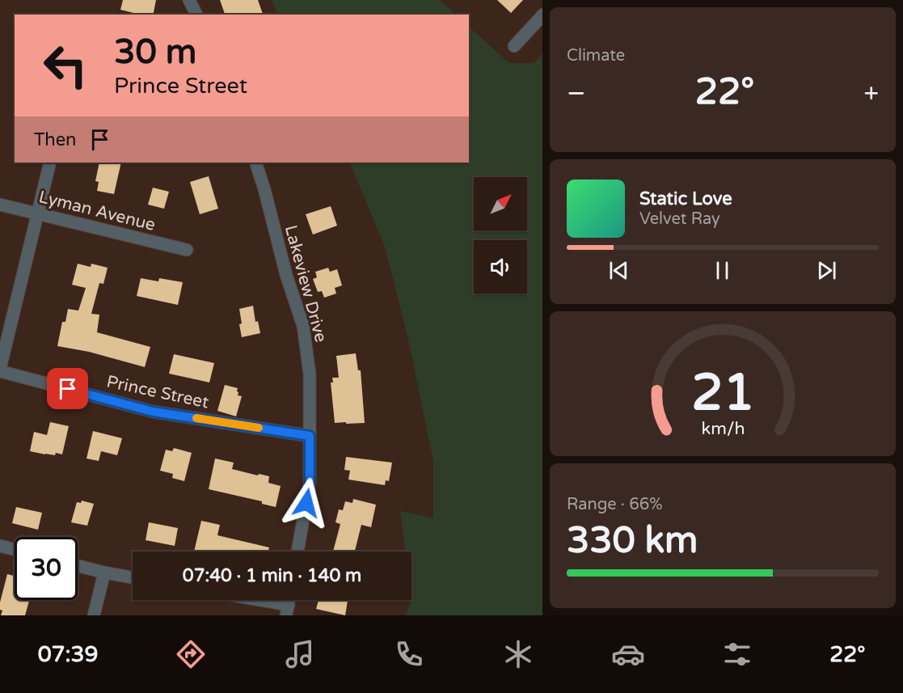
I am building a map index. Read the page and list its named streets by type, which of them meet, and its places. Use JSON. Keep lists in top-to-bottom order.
{
  "streets": {
    "street": ["Lyman Avenue", "Lakeview Drive", "Prince Street"]
  },
  "crossings": [
    ["Lakeview Drive", "Prince Street"]
  ],
  "north": "top right",
  "page": {
    "tile": [
      "Climate",
      ["Range · 66%", "330 km"]
    ],
    "turn": ["30 m", "Prince Street"],
    "heat": ["−", "22°", "+"],
    "then": "Then",
    "song": ["Static Love", "Velvet Ray"],
    "limit": "30",
    "trip": "07:40 · 1 min · 140 m",
    "tabs": ["07:39", "22°"],
    "gauge": ["21", "km/h"]
  }
}
